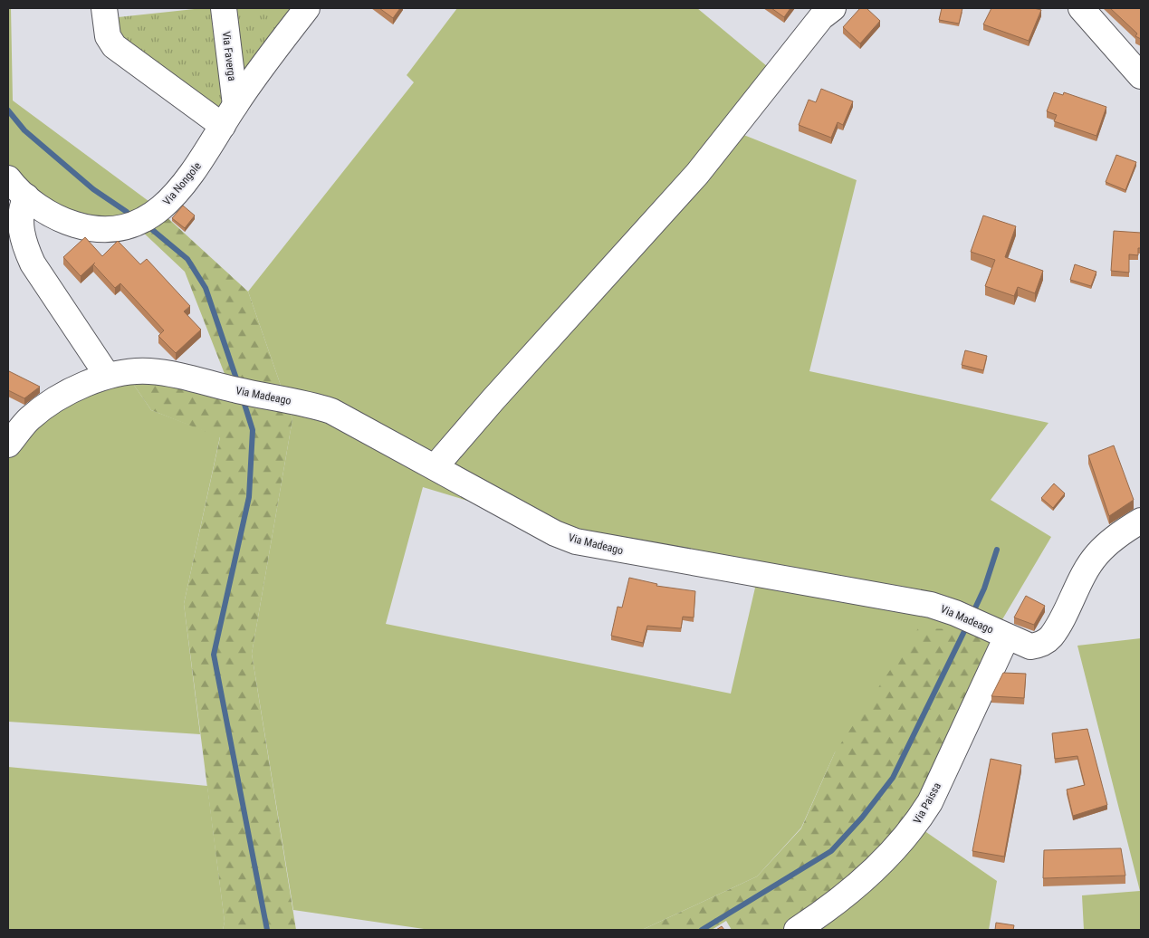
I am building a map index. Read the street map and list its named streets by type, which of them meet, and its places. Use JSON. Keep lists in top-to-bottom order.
{
  "streets": {
    "street": [
      "Via Faverga",
      "Via Nongole",
      "Via Madeago",
      "Via Paissa"
    ]
  },
  "crossings": [
    ["Via Faverga", "Via Nongole"],
    ["Via Madeago", "Via Paissa"]
  ]
}
